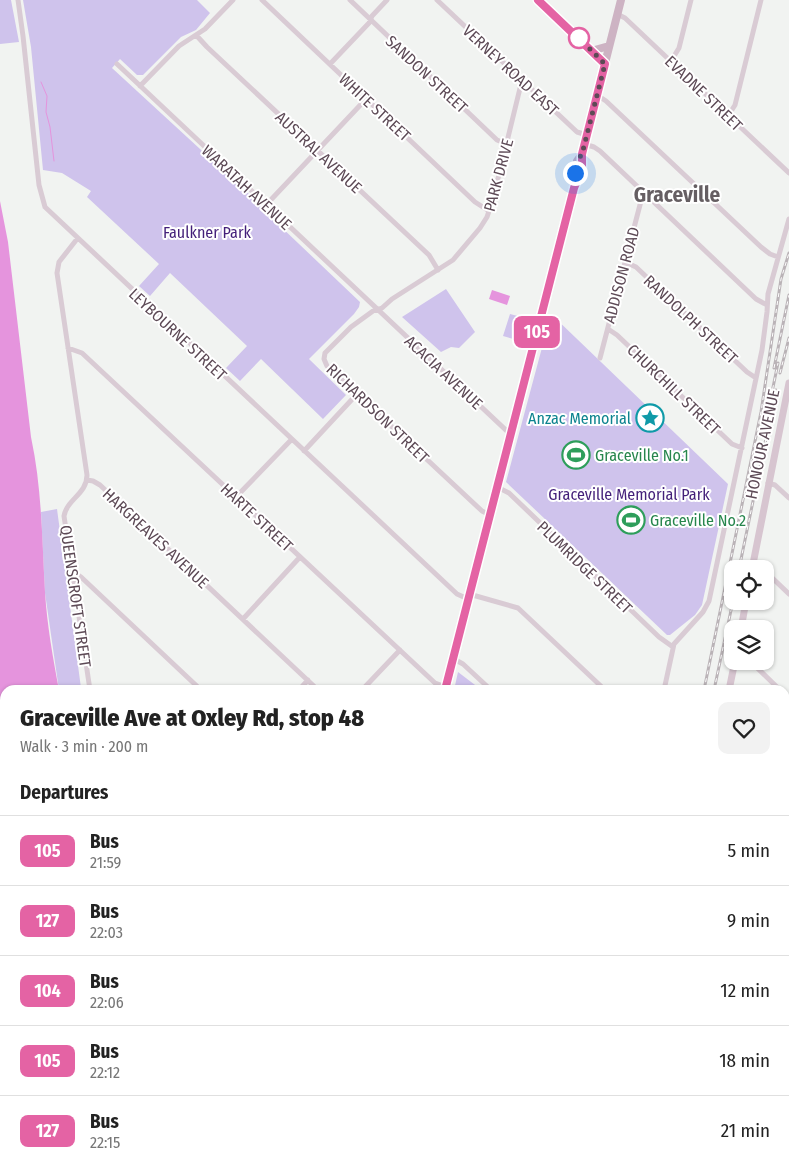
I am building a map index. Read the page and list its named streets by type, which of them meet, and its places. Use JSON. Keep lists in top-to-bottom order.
{
  "streets": {
    "main road": ["HONOUR AVENUE"],
    "street": [
      "VERNEY ROAD EAST",
      "SANDON STREET",
      "EVADNE STREET",
      "WHITE STREET",
      "AUSTRAL AVENUE",
      "PARK DRIVE",
      "WARATAH AVENUE",
      "ADDISON ROAD",
      "RANDOLPH STREET",
      "LEYBOURNE STREET",
      "ACACIA AVENUE",
      "CHURCHILL STREET",
      "RICHARDSON STREET",
      "HARTE STREET",
      "HARGREAVES AVENUE",
      "PLUMRIDGE STREET",
      "QUEENSCROFT STREET"
    ]
  },
  "crossings": [
    ["VERNEY ROAD EAST", "PARK DRIVE"],
    ["SANDON STREET", "PARK DRIVE"],
    ["WHITE STREET", "PARK DRIVE"],
    ["AUSTRAL AVENUE", "PARK DRIVE"],
    ["PARK DRIVE", "WARATAH AVENUE"],
    ["PARK DRIVE", "ACACIA AVENUE"],
    ["PARK DRIVE", "RICHARDSON STREET"],
    ["WARATAH AVENUE", "ACACIA AVENUE"],
    ["WARATAH AVENUE", "RICHARDSON STREET"],
    ["ADDISON ROAD", "RANDOLPH STREET"],
    ["ADDISON ROAD", "CHURCHILL STREET"],
    ["LEYBOURNE STREET", "HARGREAVES AVENUE"],
    ["ACACIA AVENUE", "RICHARDSON STREET"],
    ["HARTE STREET", "HARGREAVES AVENUE"],
    ["HARGREAVES AVENUE", "QUEENSCROFT STREET"]
  ],
  "districts": ["Graceville"],
  "parks": ["Faulkner Park", "Graceville Memorial Park"],
  "places": {
    "place": ["Anzac Memorial"],
    "sports": ["Graceville No.1", "Graceville No.2"]
  },
  "lines": ["bus line 105"],
  "page": {
    "on_map": "105",
    "heading": [
      ["Graceville Ave at Oxley Rd, stop 48", "Walk · 3 min · 200 m"],
      "Departures"
    ],
    "list": [
      {
        "mark": "105",
        "name": "Bus",
        "note": "21:59",
        "value": "5 min"
      },
      {
        "mark": "127",
        "name": "Bus",
        "note": "22:03",
        "value": "9 min"
      },
      {
        "mark": "104",
        "name": "Bus",
        "note": "22:06",
        "value": "12 min"
      },
      {
        "mark": "105",
        "name": "Bus",
        "note": "22:12",
        "value": "18 min"
      },
      {
        "mark": "127",
        "name": "Bus",
        "note": "22:15",
        "value": "21 min"
      }
    ]
  }
}
